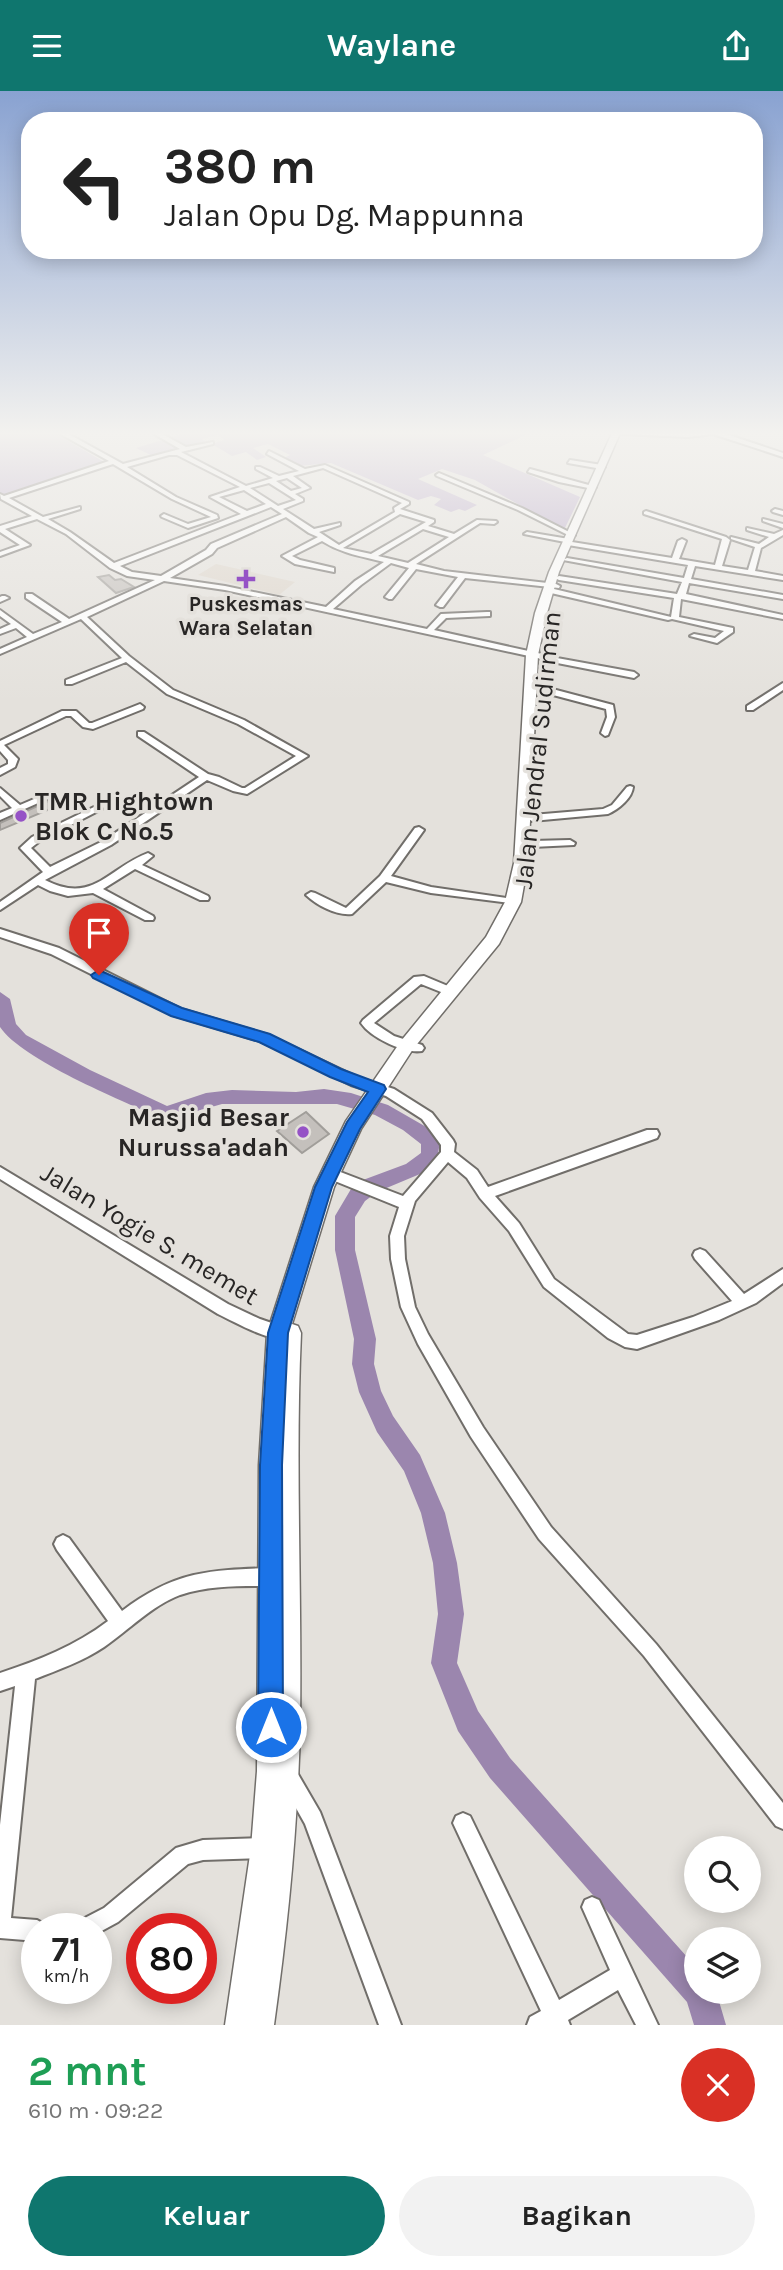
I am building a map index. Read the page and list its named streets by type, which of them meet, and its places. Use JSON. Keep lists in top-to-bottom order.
{
  "streets": {
    "highway": ["Jalan Jendral Sudirman"],
    "street": ["Jalan Yogie S. memet"]
  },
  "crossings": [
    ["Jalan Jendral Sudirman", "Jalan Yogie S. memet"]
  ],
  "places": {
    "health": ["Puskesmas Wara Selatan"],
    "other": ["TMR Hightown Blok C No.5", "Masjid Besar Nurussa'adah"]
  },
  "page": {
    "header": "Waylane",
    "turn": ["380 m", "Jalan Opu Dg. Mappunna"],
    "speed": "71 km/h",
    "limit": "80",
    "heading": ["2 mnt", "610 m · 09:22"],
    "buttons": ["Keluar", "Bagikan"]
  }
}
